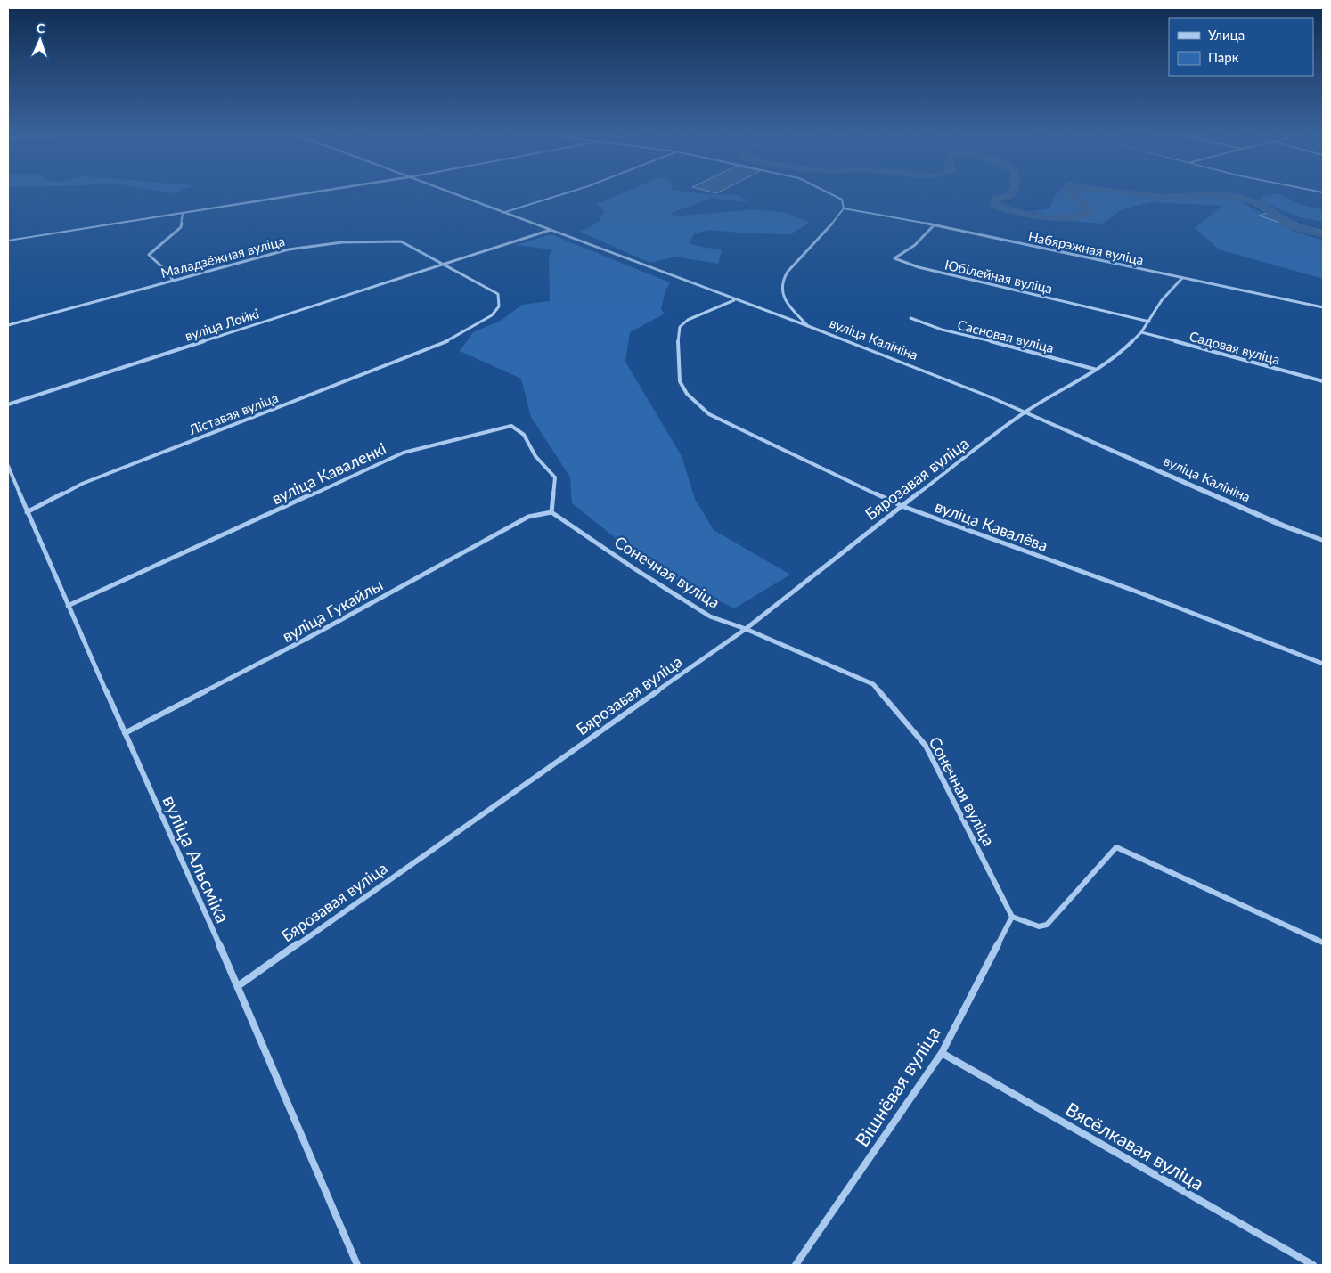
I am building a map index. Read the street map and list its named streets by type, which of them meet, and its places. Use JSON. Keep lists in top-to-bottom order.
{
  "streets": {
    "street": [
      "Набярэжная вуліца",
      "Маладзёжная вуліца",
      "Юбілейная вуліца",
      "вуліца Лойкі",
      "Сасновая вуліца",
      "вуліца Калініна",
      "Садовая вуліца",
      "Ліставая вуліца",
      "вуліца Каваленкі",
      "Бярозавая вуліца",
      "вуліца Кавалёва",
      "Сонечная вуліца",
      "вуліца Гукайлы",
      "вуліца Альсміка",
      "Вішнёвая вуліца",
      "Вясёлкавая вуліца"
    ]
  },
  "crossings": [
    ["Набярэжная вуліца", "Юбілейная вуліца"],
    ["Набярэжная вуліца", "Бярозавая вуліца"],
    ["Маладзёжная вуліца", "вуліца Лойкі"],
    ["Маладзёжная вуліца", "Ліставая вуліца"],
    ["Юбілейная вуліца", "Бярозавая вуліца"],
    ["вуліца Лойкі", "вуліца Калініна"],
    ["вуліца Лойкі", "Ліставая вуліца"],
    ["Сасновая вуліца", "Бярозавая вуліца"],
    ["вуліца Калініна", "Бярозавая вуліца"],
    ["вуліца Калініна", "вуліца Кавалёва"],
    ["Садовая вуліца", "Бярозавая вуліца"],
    ["Ліставая вуліца", "вуліца Альсміка"],
    ["вуліца Каваленкі", "Сонечная вуліца"],
    ["вуліца Каваленкі", "вуліца Гукайлы"],
    ["вуліца Каваленкі", "вуліца Альсміка"],
    ["Бярозавая вуліца", "вуліца Кавалёва"],
    ["Бярозавая вуліца", "Сонечная вуліца"],
    ["Бярозавая вуліца", "вуліца Альсміка"],
    ["Сонечная вуліца", "вуліца Гукайлы"],
    ["Сонечная вуліца", "Вішнёвая вуліца"],
    ["вуліца Гукайлы", "вуліца Альсміка"],
    ["Вішнёвая вуліца", "Вясёлкавая вуліца"]
  ],
  "legend": ["Улица", "Парк"],
  "north": "top"
}
